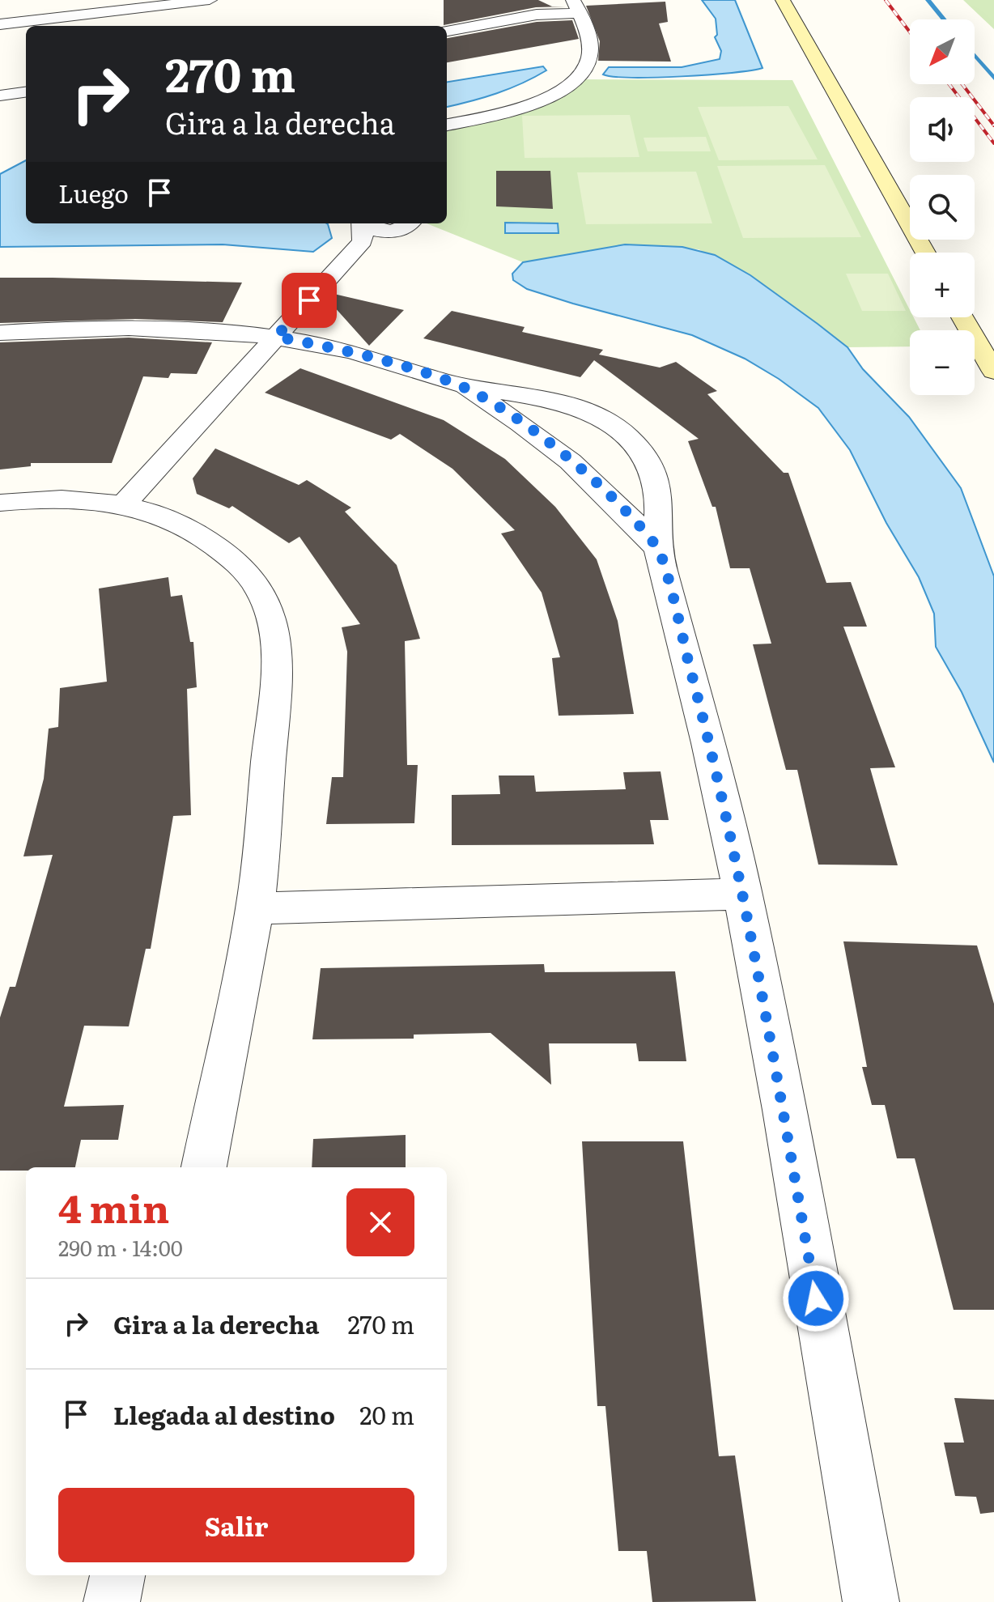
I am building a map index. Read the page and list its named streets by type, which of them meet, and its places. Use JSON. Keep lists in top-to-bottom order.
{
  "north": "bottom left",
  "page": {
    "map_buttons": ["+", "−"],
    "turn": ["270 m", "Gira a la derecha"],
    "then": "Luego",
    "heading": ["4 min", "290 m · 14:00"],
    "list": [
      {
        "name": "Gira a la derecha",
        "value": "270 m"
      },
      {
        "name": "Llegada al destino",
        "value": "20 m"
      }
    ],
    "buttons": "Salir"
  }
}
